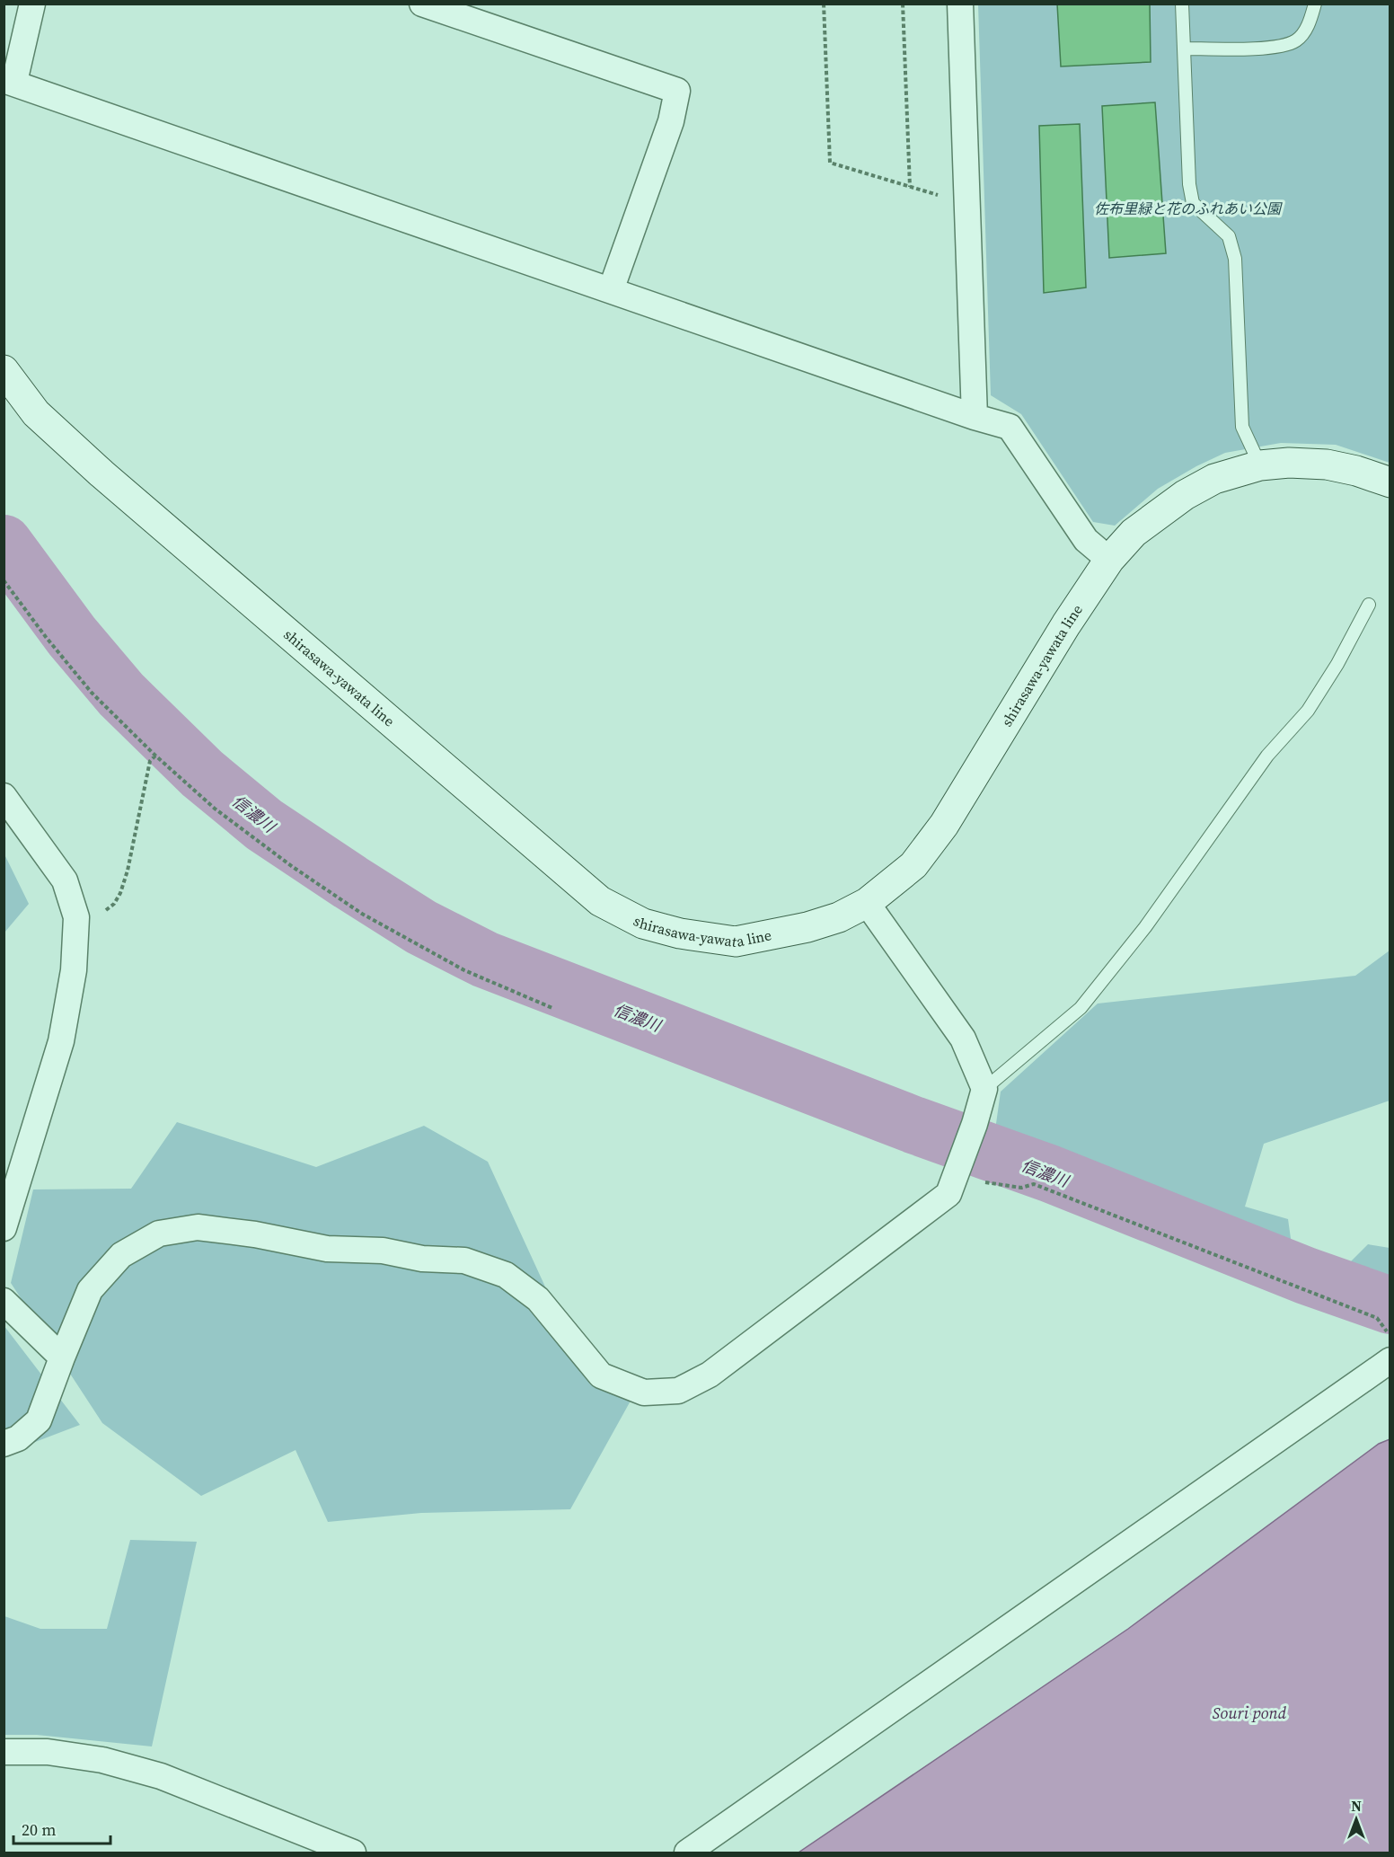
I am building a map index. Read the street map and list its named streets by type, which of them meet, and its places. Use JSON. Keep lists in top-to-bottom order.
{
  "streets": {
    "main road": ["shirasawa-yawata line"]
  },
  "water": ["信濃川", "Souri pond"],
  "parks": ["佐布里緑と花のふれあい公園"],
  "scale_bar": "20 m",
  "north": "top"
}
